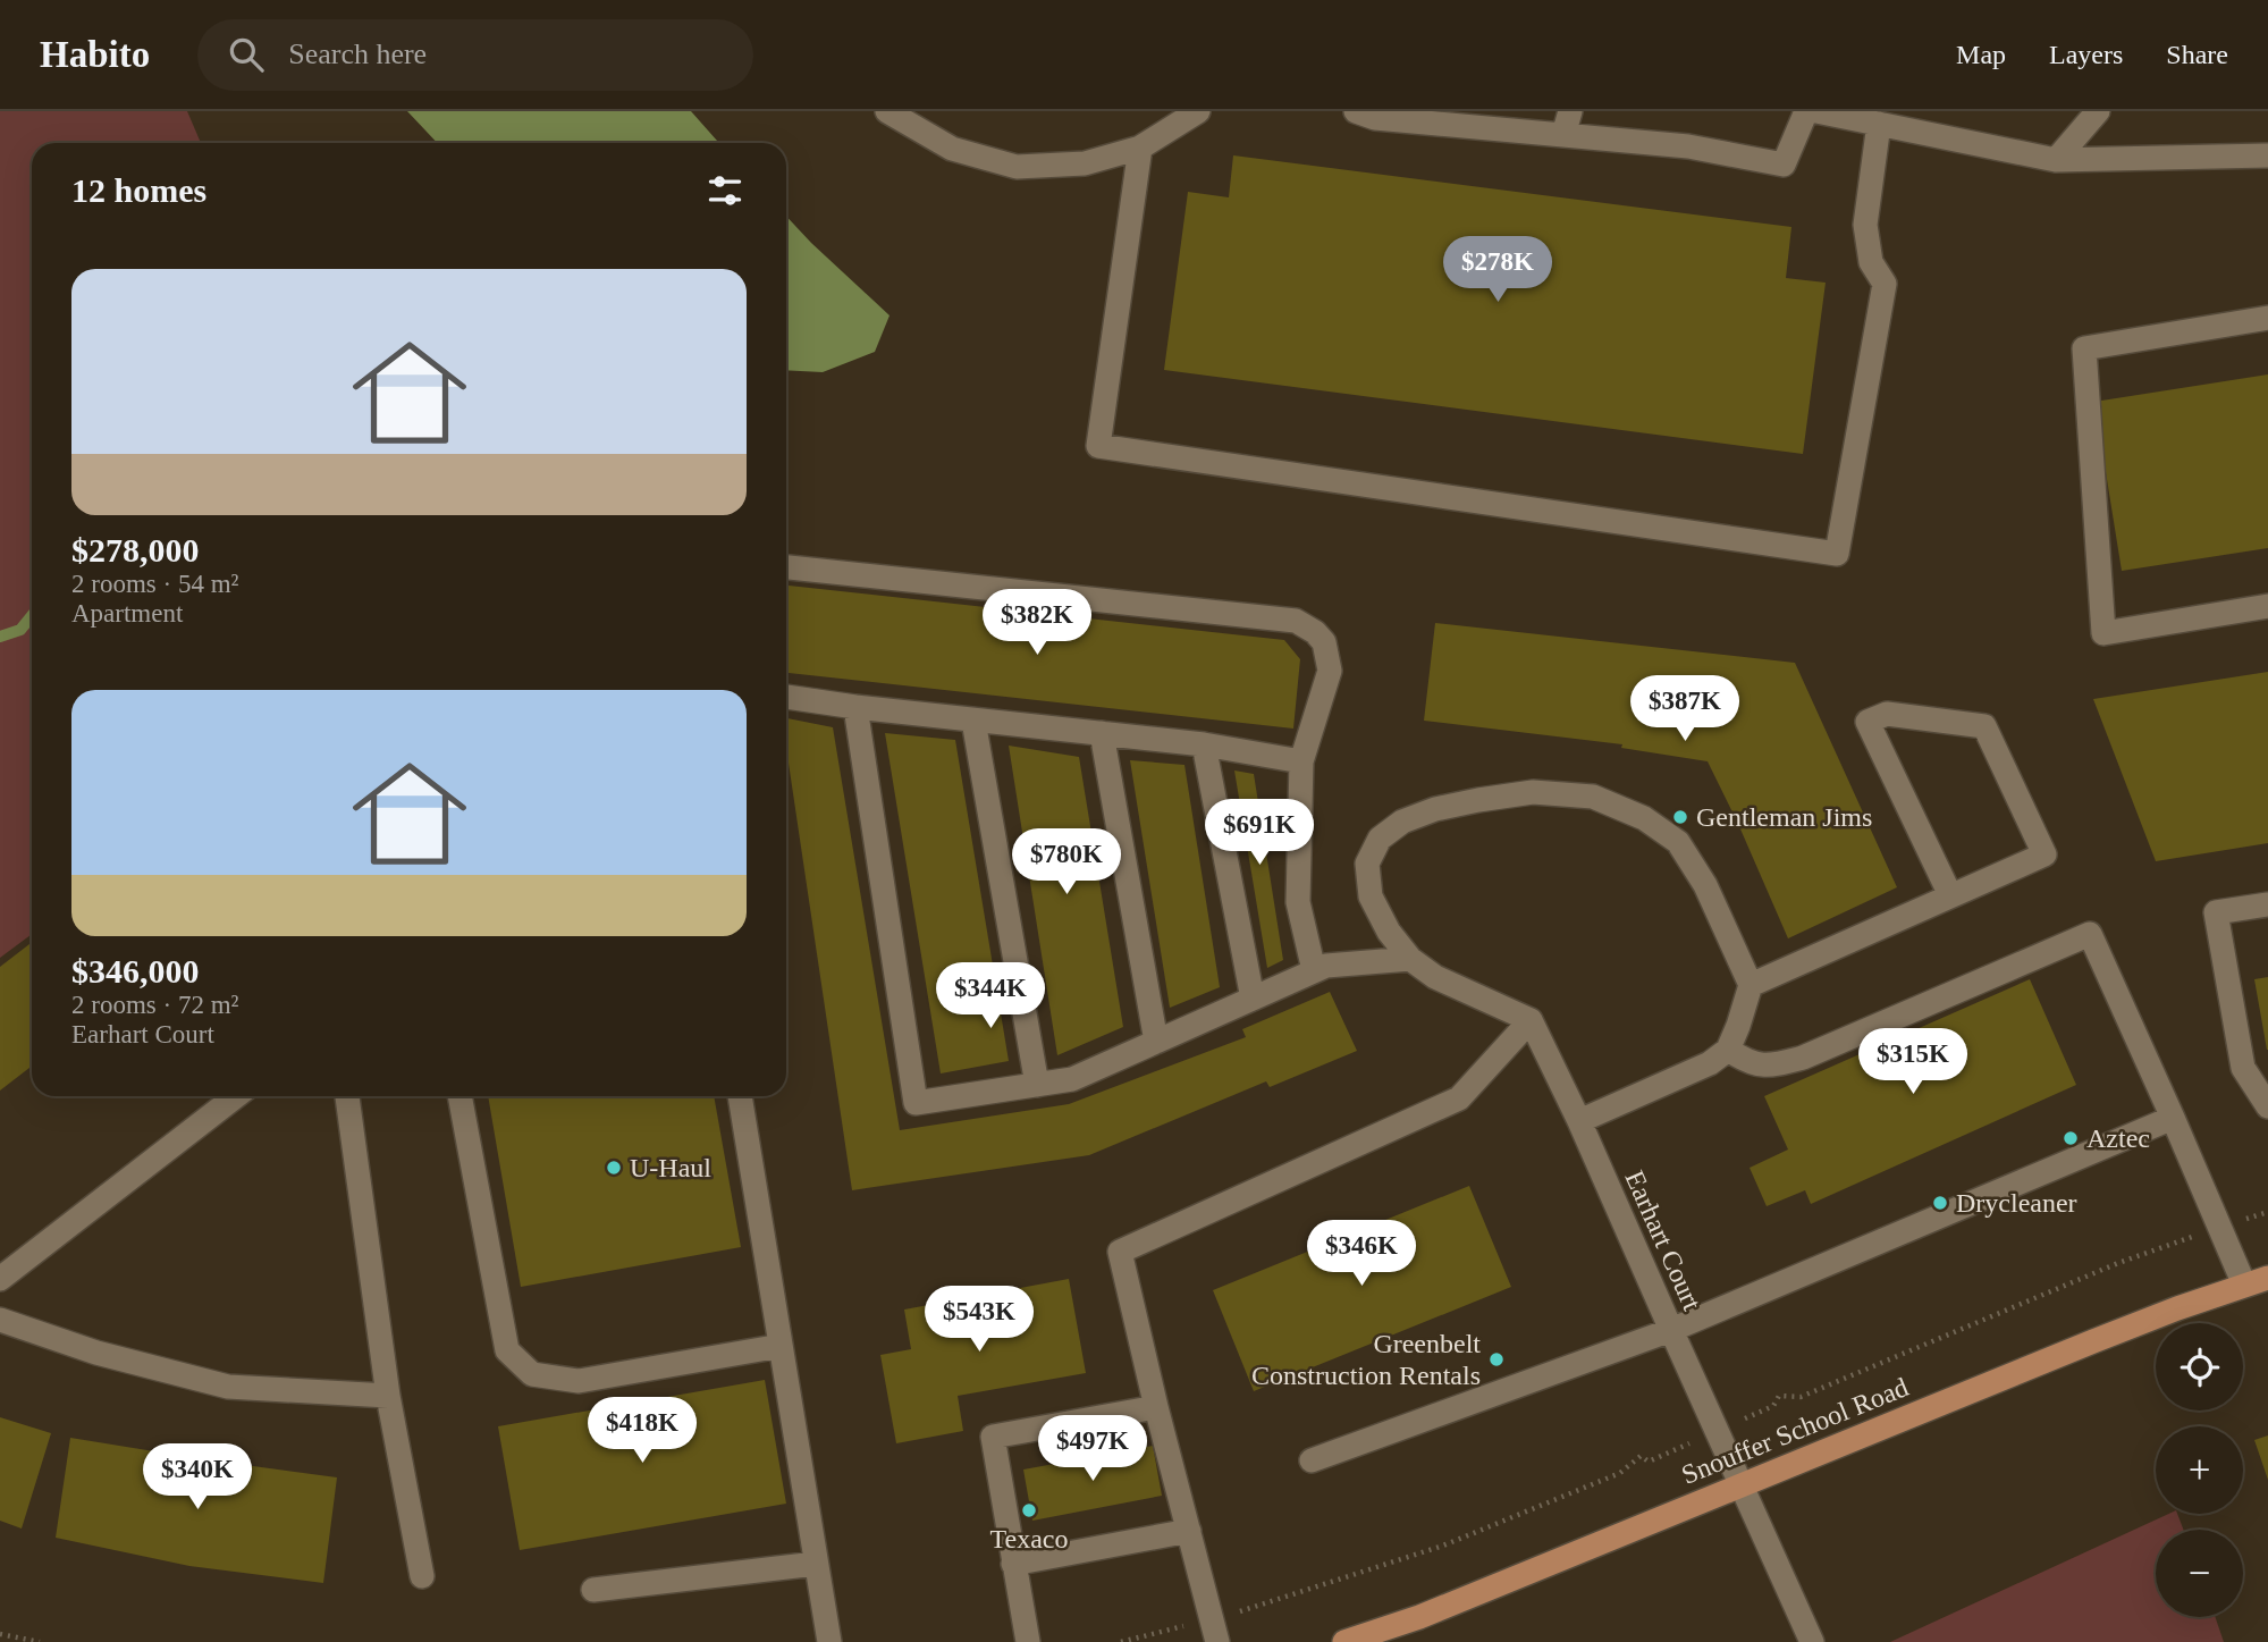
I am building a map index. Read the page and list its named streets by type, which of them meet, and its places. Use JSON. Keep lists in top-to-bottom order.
{
  "streets": {
    "main road": ["Snouffer School Road"],
    "street": ["Earhart Court"]
  },
  "crossings": [
    ["Earhart Court", "Snouffer School Road"]
  ],
  "places": [
    "Gentleman Jims",
    "Aztec",
    "U-Haul",
    "Drycleaner",
    "Greenbelt Construction Rentals",
    "Texaco"
  ],
  "page": {
    "header": "Habito",
    "search": "Search here",
    "nav": ["Map", "Layers", "Share"],
    "heading": "12 homes",
    "price": [
      "$278K",
      "$382K",
      "$387K",
      "$691K",
      "$780K",
      "$344K",
      "$315K",
      "$346K",
      "$543K",
      "$418K",
      "$497K",
      "$340K"
    ],
    "list": [
      {
        "name": "$278,000",
        "note": "2 rooms · 54 m² · Apartment"
      },
      {
        "name": "$346,000",
        "note": "2 rooms · 72 m² · Earhart Court"
      }
    ],
    "map_buttons": ["+", "−"]
  }
}
